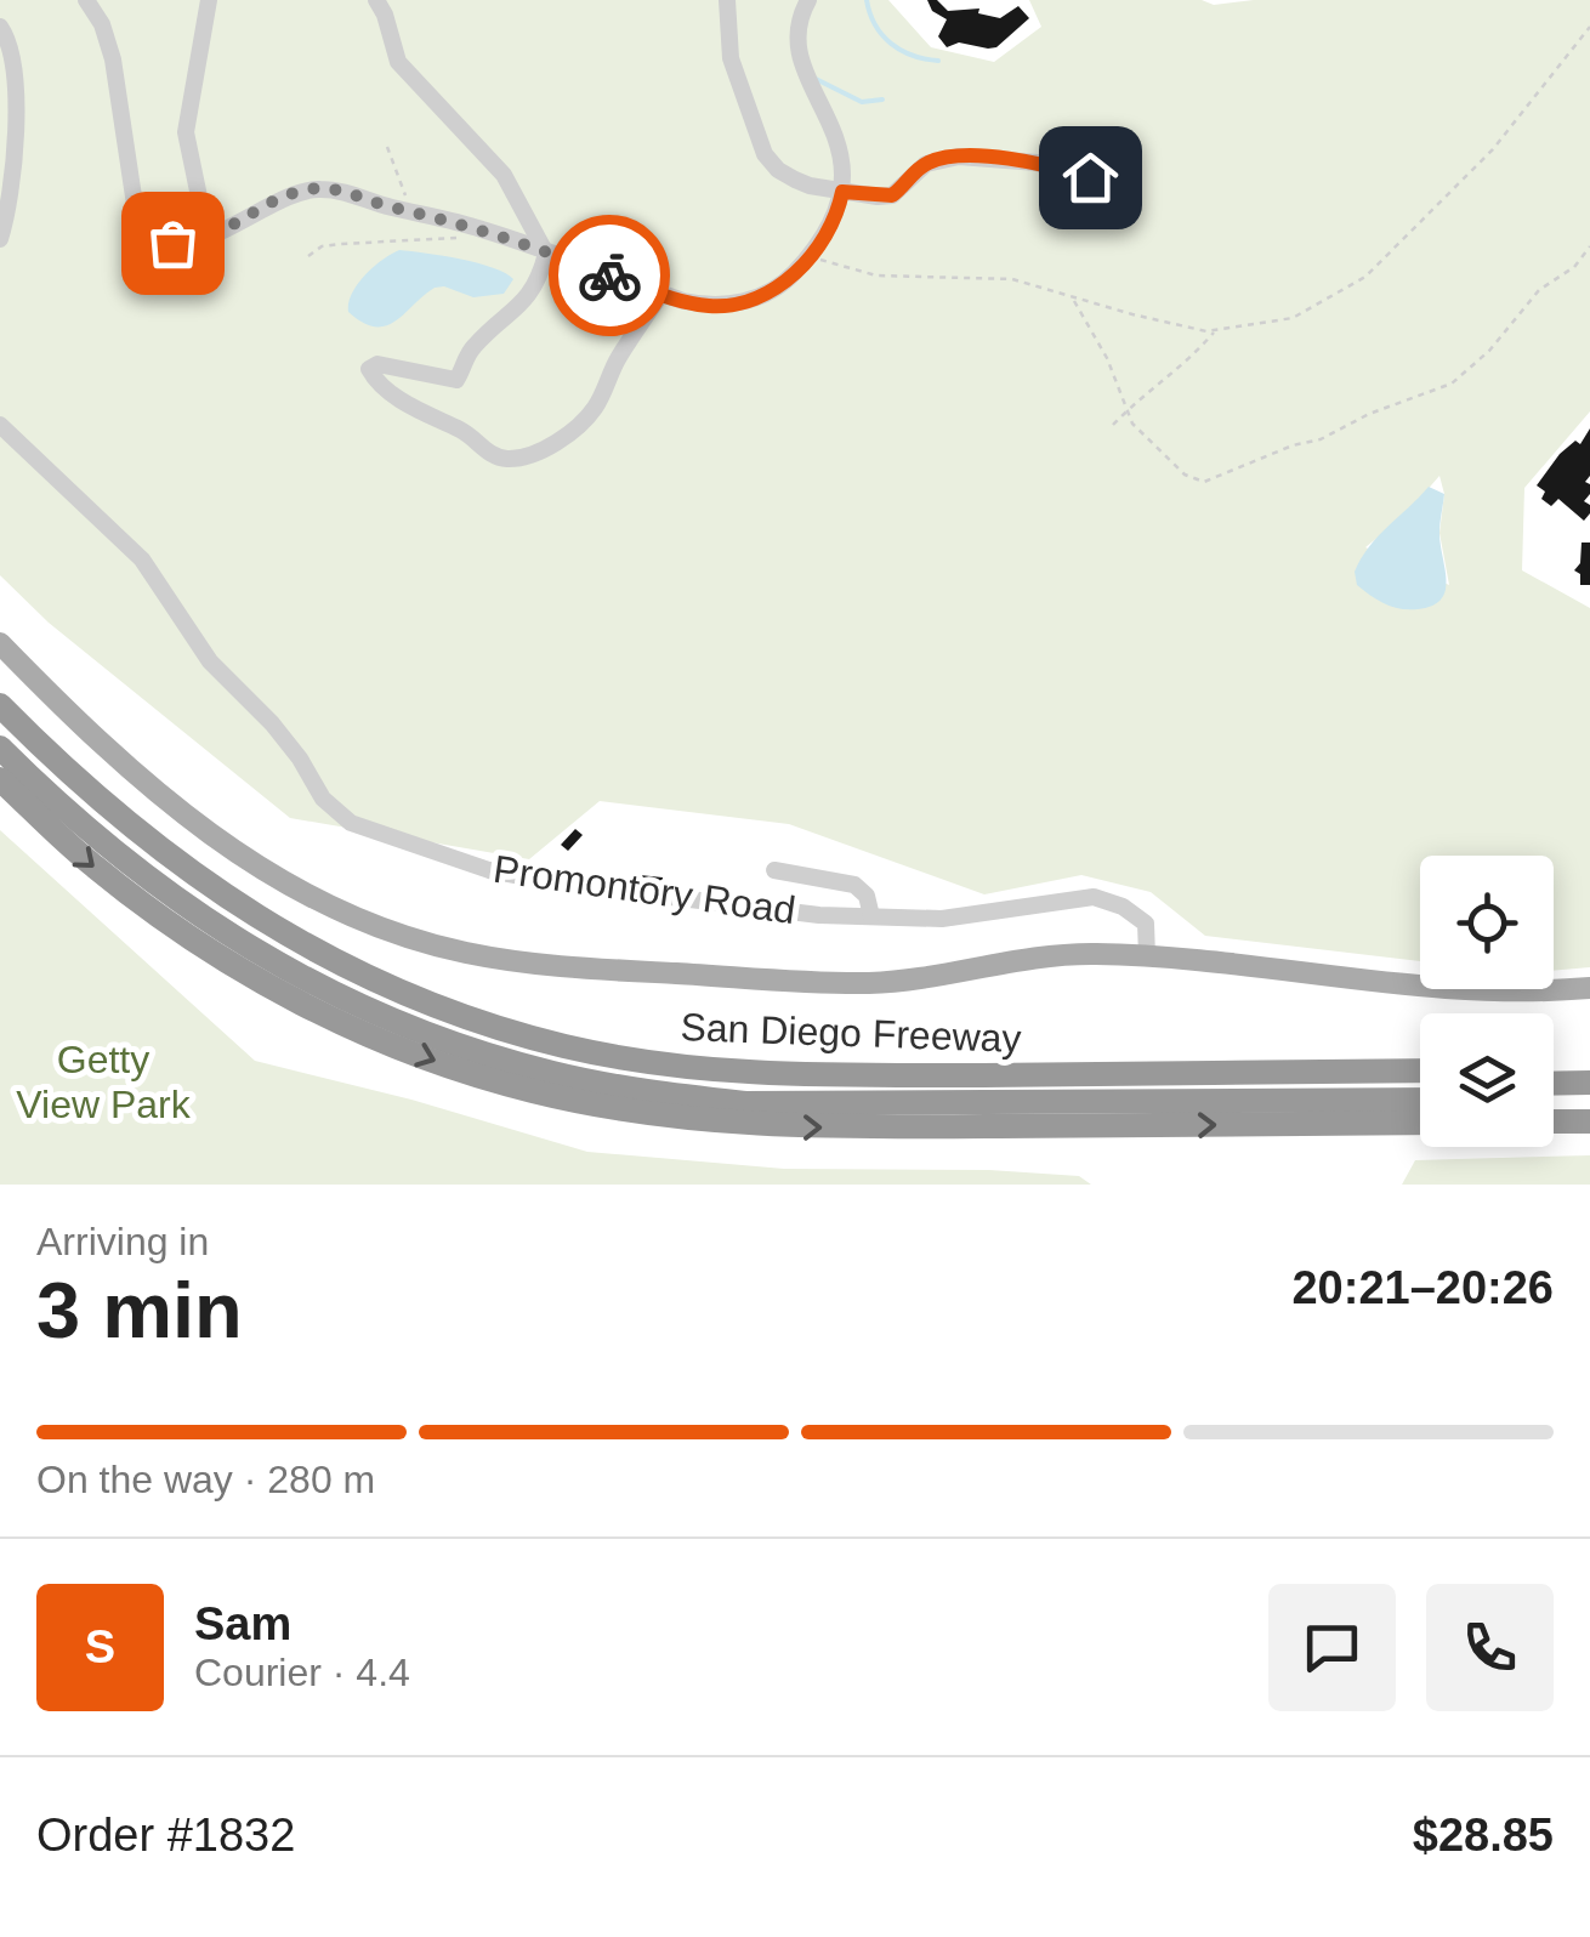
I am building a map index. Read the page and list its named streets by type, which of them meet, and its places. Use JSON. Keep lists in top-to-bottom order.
{
  "streets": {
    "highway": ["San Diego Freeway"],
    "street": ["Promontory Road"]
  },
  "parks": ["Getty View Park"],
  "page": {
    "heading": ["3 min", "Arriving in", "20:21–20:26"],
    "panel": [
      "Sam",
      "Courier · 4.4",
      "Order #1832",
      "$28.85"
    ],
    "bar": "On the way · 280 m",
    "round": "S"
  }
}
